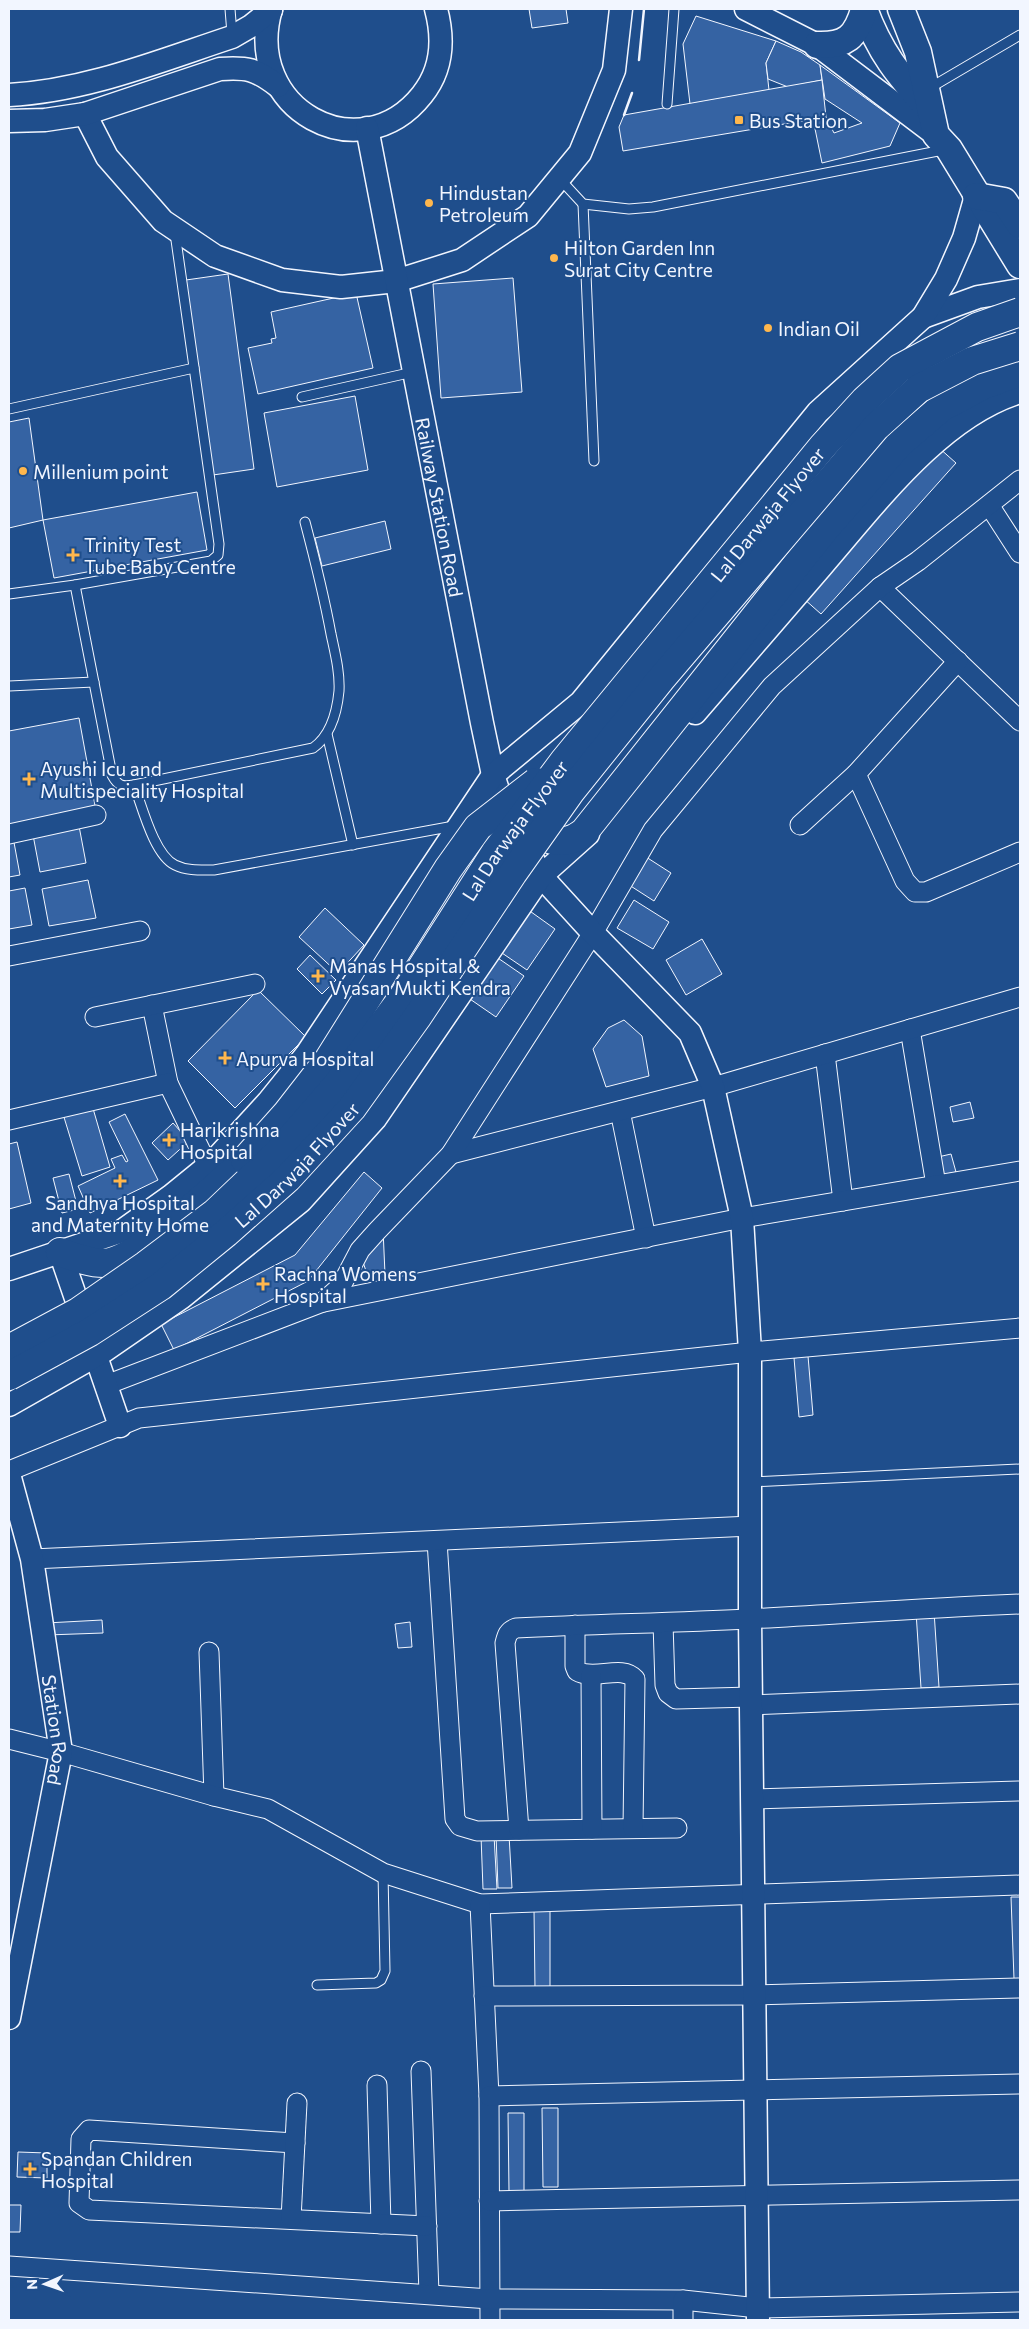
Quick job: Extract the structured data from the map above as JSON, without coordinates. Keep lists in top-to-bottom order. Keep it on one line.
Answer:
{"streets":{"highway":["Lal Darwaja Flyover"],"street":["Railway Station Road","Station Road"]},"places":{"transit":["Bus Station"],"other":["Hindustan Petroleum","Hilton Garden Inn Surat City Centre","Indian Oil","Millenium point"],"health":["Trinity Test Tube Baby Centre","Ayushi Icu and Multispeciality Hospital","Manas Hospital & Vyasan Mukti Kendra","Apurva Hospital","Harikrishna Hospital","Sandhya Hospital and Maternity Home","Rachna Womens Hospital","Spandan Children Hospital"]},"north":"left"}
